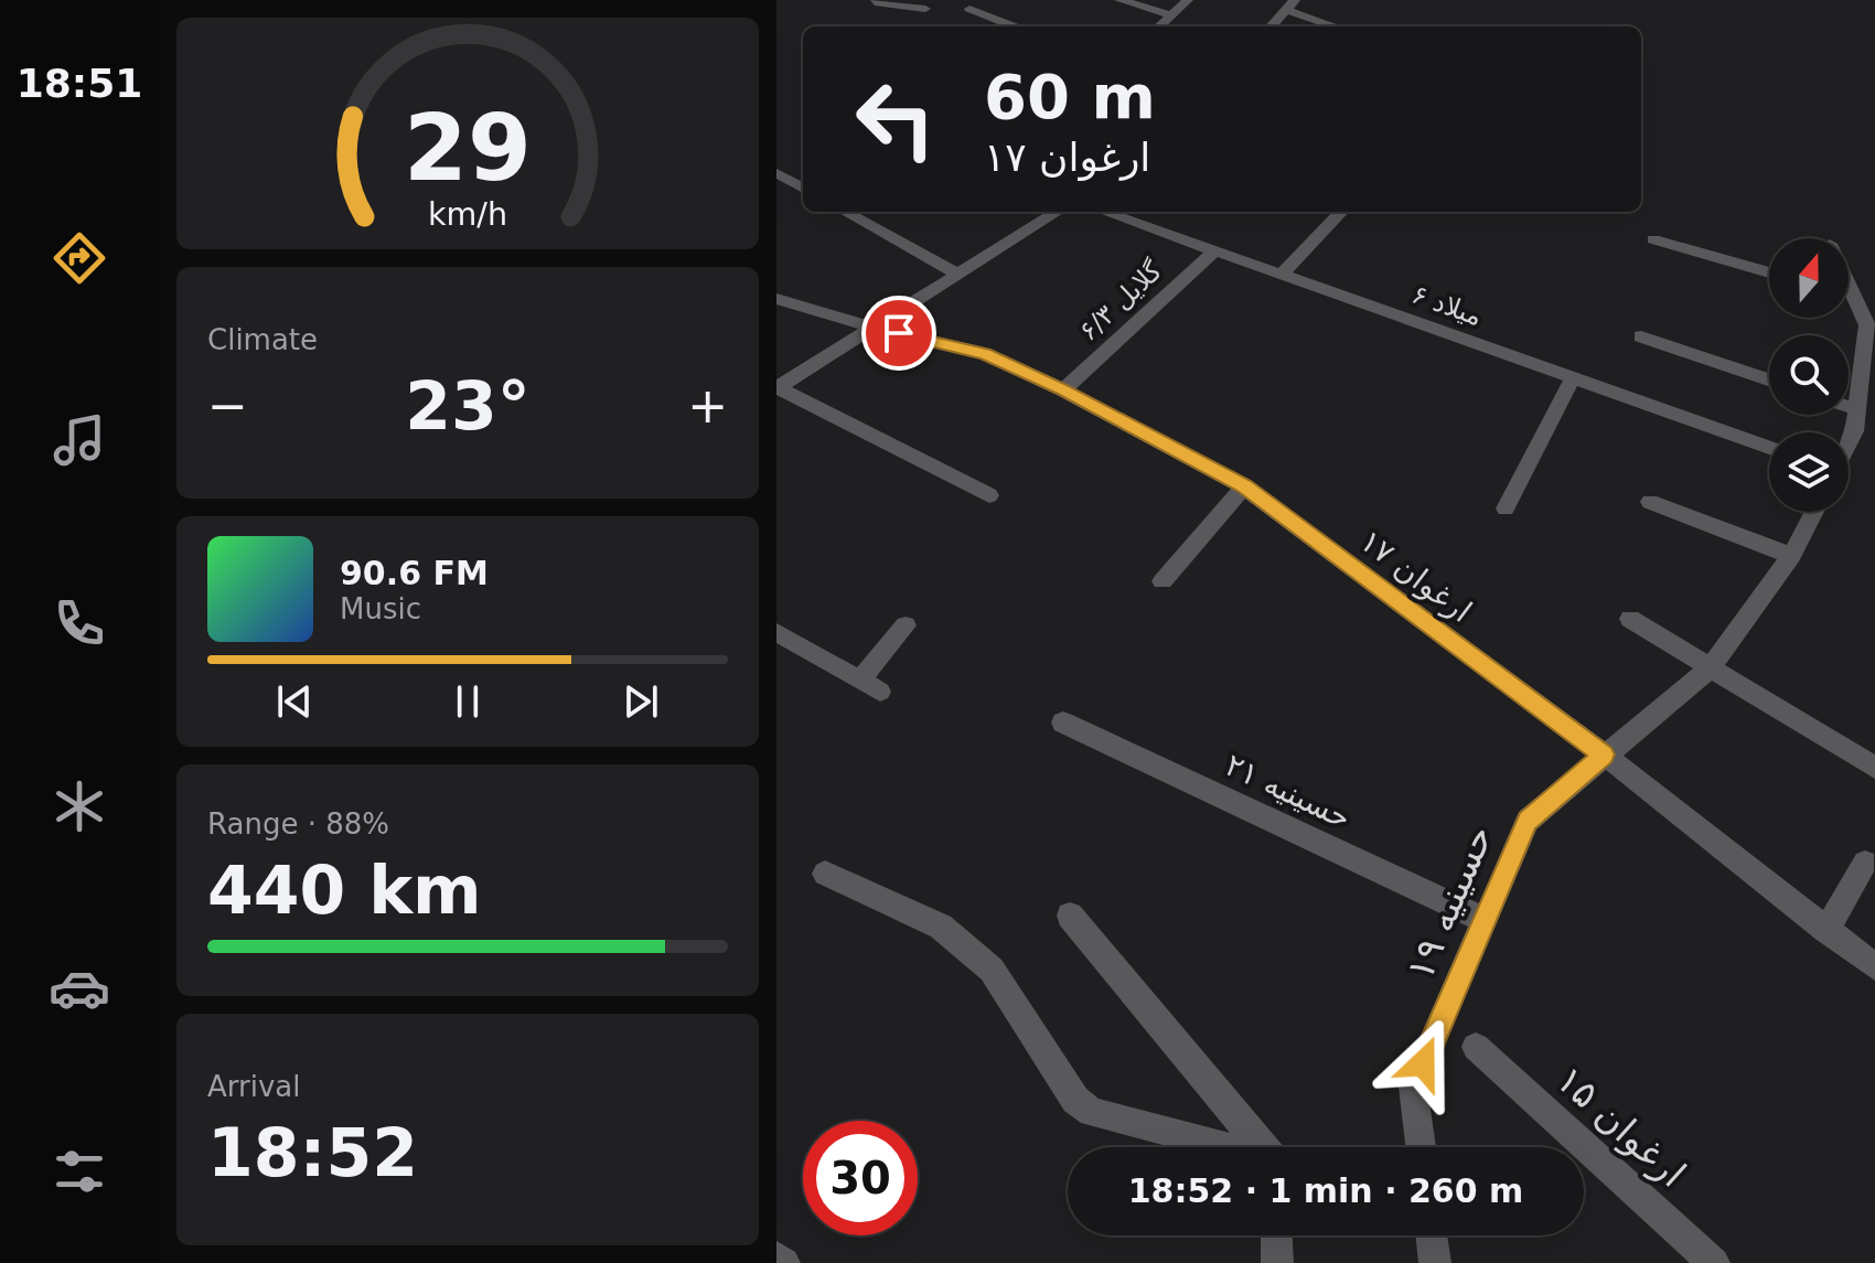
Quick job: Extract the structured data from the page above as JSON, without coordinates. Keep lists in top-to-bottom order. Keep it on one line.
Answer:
{"streets":{"street":["گلایل ۶/۳","میلاد ۶","ارغوان ۱۷","حسینیه ۲۱","حسینیه ۱۹","ارغوان ۱۵"]},"crossings":[["گلایل ۶/۳","میلاد ۶"],["گلایل ۶/۳","ارغوان ۱۷"],["ارغوان ۱۷","حسینیه ۱۹"],["حسینیه ۲۱","حسینیه ۱۹"]],"north":"top","page":{"tabs":"18:51","turn":["60 m","ارغوان ۱۷"],"tile":["Climate",["Range · 88%","440 km"],["Arrival","18:52"]],"heat":["−","23°","+"],"song":["90.6 FM","Music"],"limit":"30","trip":"18:52 · 1 min · 260 m","gauge":["29","km/h"]}}
